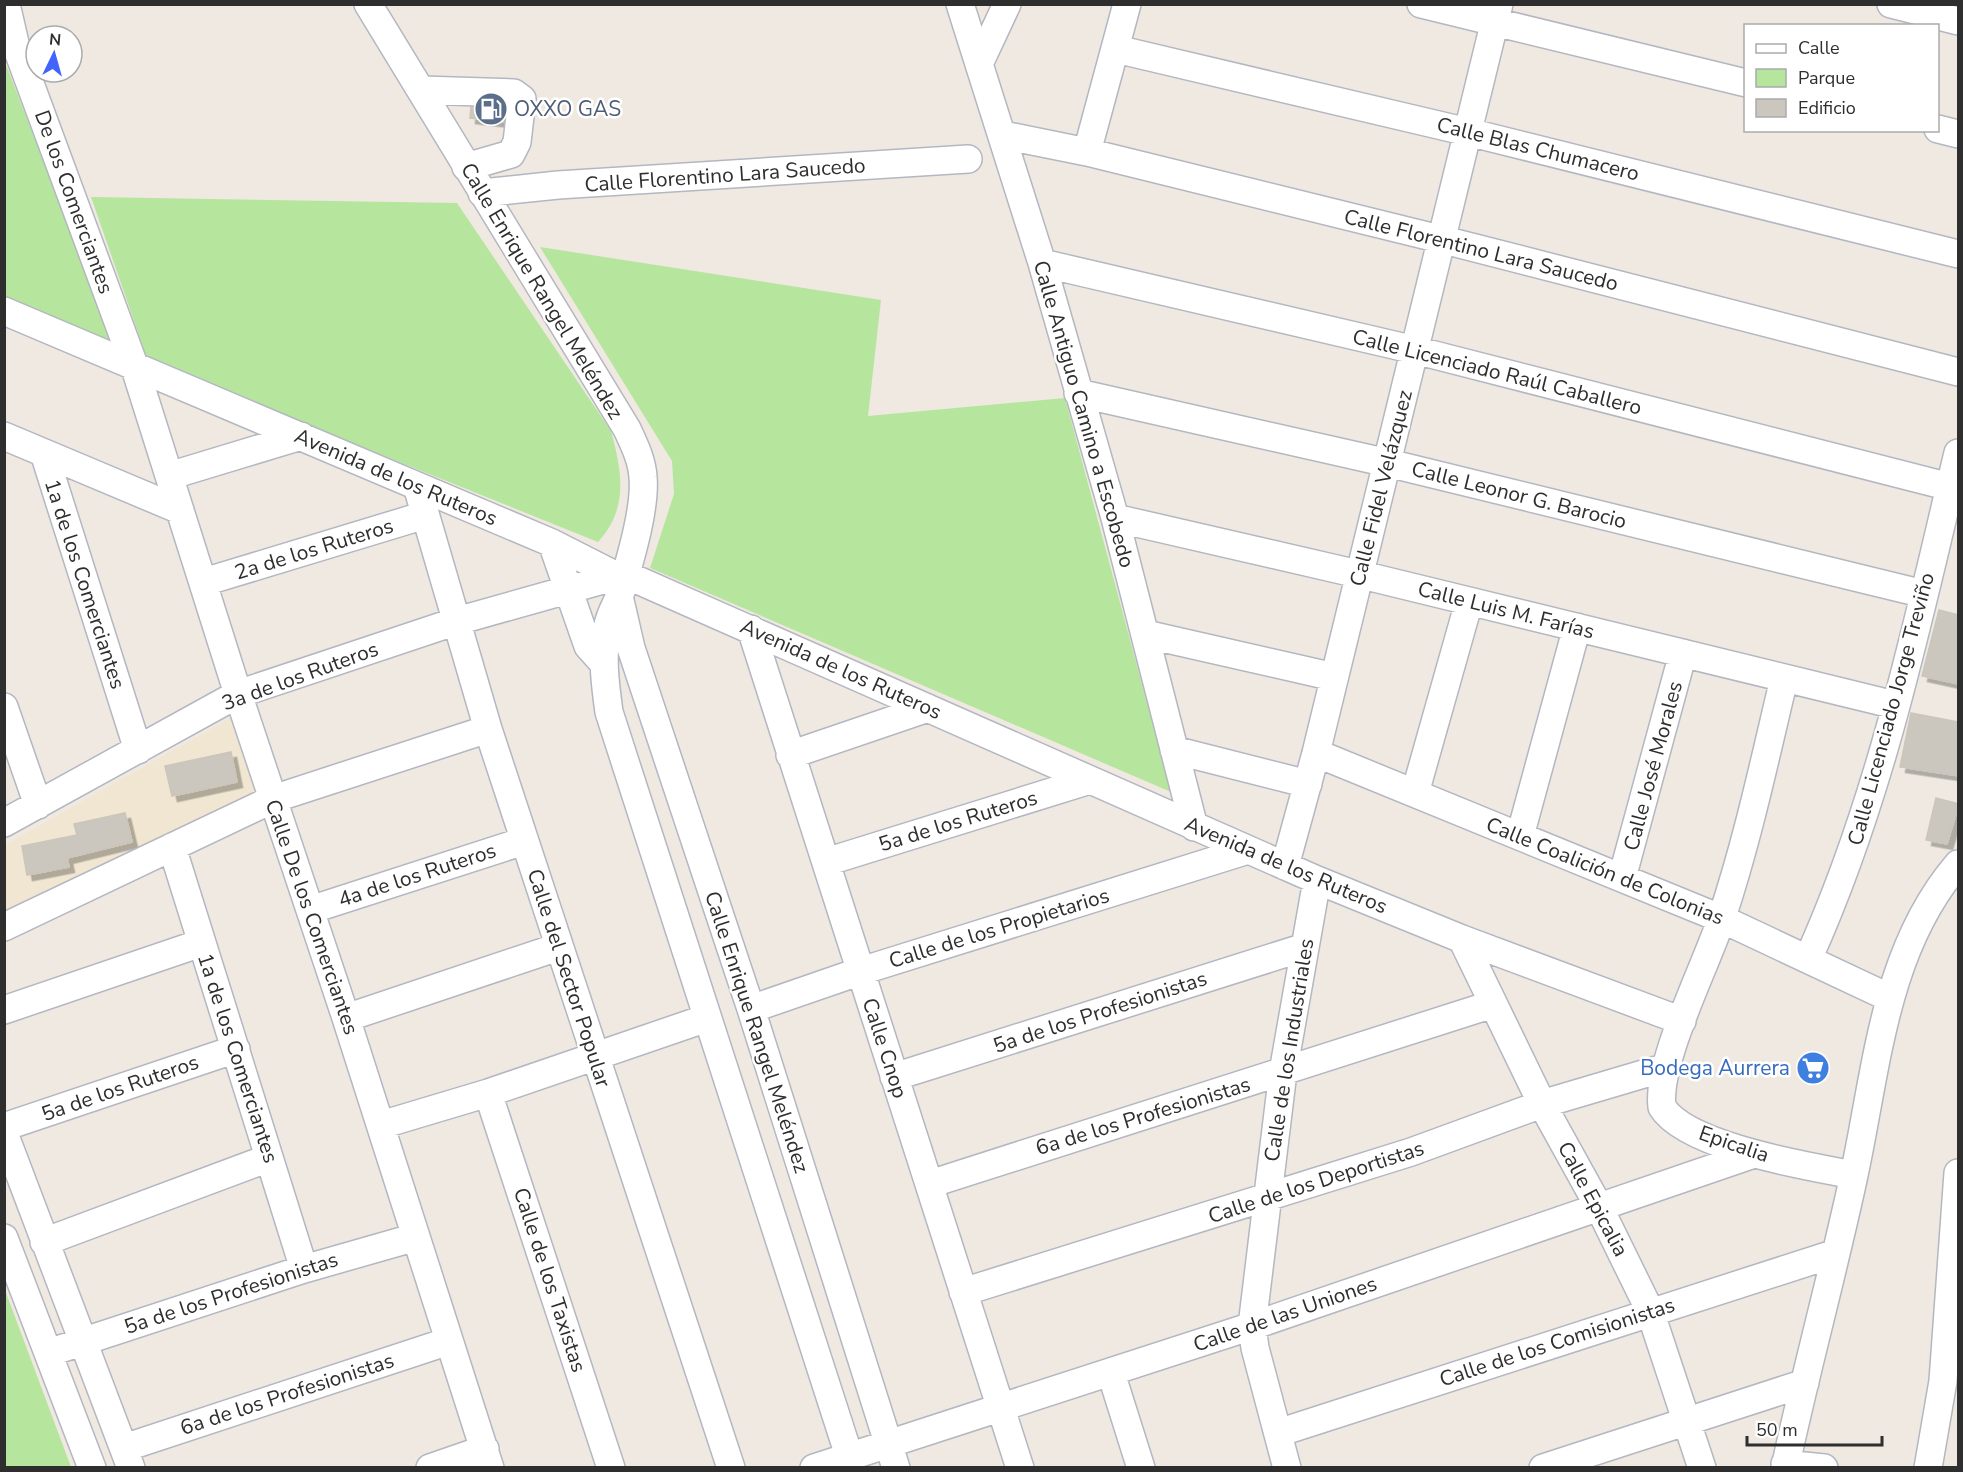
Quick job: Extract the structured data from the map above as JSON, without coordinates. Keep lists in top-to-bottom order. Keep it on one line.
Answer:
{"streets":{"street":["Calle Blas Chumacero","Calle Florentino Lara Saucedo","De los Comerciantes","Calle Enrique Rangel Meléndez","Calle Licenciado Raúl Caballero","Calle Antiguo Camino a Escobedo","Avenida de los Ruteros","Calle Fidel Velázquez","Calle Leonor G. Barocio","2a de los Ruteros","1a de los Comerciantes","Calle Luis M. Farías","3a de los Ruteros","Calle Licenciado Jorge Treviño","Calle José Morales","5a de los Ruteros","Calle Coalición de Colonias","4a de los Ruteros","Calle De los Comerciantes","Calle de los Propietarios","Calle del Sector Popular","5a de los Profesionistas","Calle Cnop","Calle de los Industriales","6a de los Profesionistas","Epicalia","Calle de los Deportistas","Calle Epicalia","Calle de los Taxistas","Calle de las Uniones","Calle de los Comisionistas"]},"crossings":[["Calle Blas Chumacero","Calle Fidel Velázquez"],["Calle Florentino Lara Saucedo","Calle Enrique Rangel Meléndez"],["Calle Florentino Lara Saucedo","Calle Antiguo Camino a Escobedo"],["Calle Florentino Lara Saucedo","Calle Fidel Velázquez"],["De los Comerciantes","Avenida de los Ruteros"],["De los Comerciantes","Calle De los Comerciantes"],["Calle Enrique Rangel Meléndez","Avenida de los Ruteros"],["Calle Enrique Rangel Meléndez","3a de los Ruteros"],["Calle Enrique Rangel Meléndez","Calle de los Propietarios"],["Calle Enrique Rangel Meléndez","Calle de las Uniones"],["Calle Licenciado Raúl Caballero","Calle Antiguo Camino a Escobedo"],["Calle Licenciado Raúl Caballero","Calle Fidel Velázquez"],["Calle Licenciado Raúl Caballero","Calle Licenciado Jorge Treviño"],["Calle Antiguo Camino a Escobedo","Avenida de los Ruteros"],["Calle Antiguo Camino a Escobedo","Calle Leonor G. Barocio"],["Calle Antiguo Camino a Escobedo","Calle Luis M. Farías"],["Avenida de los Ruteros","Calle Fidel Velázquez"],["Avenida de los Ruteros","3a de los Ruteros"],["Avenida de los Ruteros","5a de los Ruteros"],["Avenida de los Ruteros","Calle De los Comerciantes"],["Avenida de los Ruteros","Calle de los Propietarios"],["Avenida de los Ruteros","Calle del Sector Popular"],["Avenida de los Ruteros","Calle Cnop"],["Avenida de los Ruteros","Calle de los Industriales"],["Avenida de los Ruteros","Epicalia"],["Avenida de los Ruteros","Calle Epicalia"],["Calle Fidel Velázquez","Calle Leonor G. Barocio"],["Calle Fidel Velázquez","Calle Luis M. Farías"],["Calle Fidel Velázquez","Calle Coalición de Colonias"],["Calle Leonor G. Barocio","Calle Licenciado Jorge Treviño"],["2a de los Ruteros","Calle De los Comerciantes"],["2a de los Ruteros","Calle del Sector Popular"],["1a de los Comerciantes","3a de los Ruteros"],["1a de los Comerciantes","5a de los Ruteros"],["1a de los Comerciantes","5a de los Profesionistas"],["Calle Luis M. Farías","Calle Licenciado Jorge Treviño"],["Calle Luis M. Farías","Calle José Morales"],["Calle Luis M. Farías","Epicalia"],["3a de los Ruteros","Calle De los Comerciantes"],["3a de los Ruteros","Calle del Sector Popular"],["Calle Licenciado Jorge Treviño","Calle Coalición de Colonias"],["Calle José Morales","Calle Coalición de Colonias"],["5a de los Ruteros","Calle Cnop"],["Calle Coalición de Colonias","Epicalia"],["4a de los Ruteros","Calle De los Comerciantes"],["4a de los Ruteros","Calle del Sector Popular"],["Calle De los Comerciantes","5a de los Profesionistas"],["Calle De los Comerciantes","6a de los Profesionistas"],["Calle de los Propietarios","Calle Cnop"],["5a de los Profesionistas","Calle Cnop"],["5a de los Profesionistas","Calle de los Industriales"],["Calle Cnop","6a de los Profesionistas"],["Calle Cnop","Calle de los Deportistas"],["Calle Cnop","Calle de las Uniones"],["Calle de los Industriales","6a de los Profesionistas"],["Calle de los Industriales","Calle de los Deportistas"],["Calle de los Industriales","Calle de las Uniones"],["Calle de los Industriales","Calle de los Comisionistas"],["6a de los Profesionistas","Calle Epicalia"],["Epicalia","Calle de los Deportistas"],["Epicalia","Calle de las Uniones"],["Calle de los Deportistas","Calle Epicalia"],["Calle Epicalia","Calle de las Uniones"],["Calle Epicalia","Calle de los Comisionistas"]],"places":{"fuel station":["OXXO GAS"],"supermarket":["Bodega Aurrera"]},"legend":["Calle","Parque","Edificio"],"scale_bar":"50 m","north":"top"}
